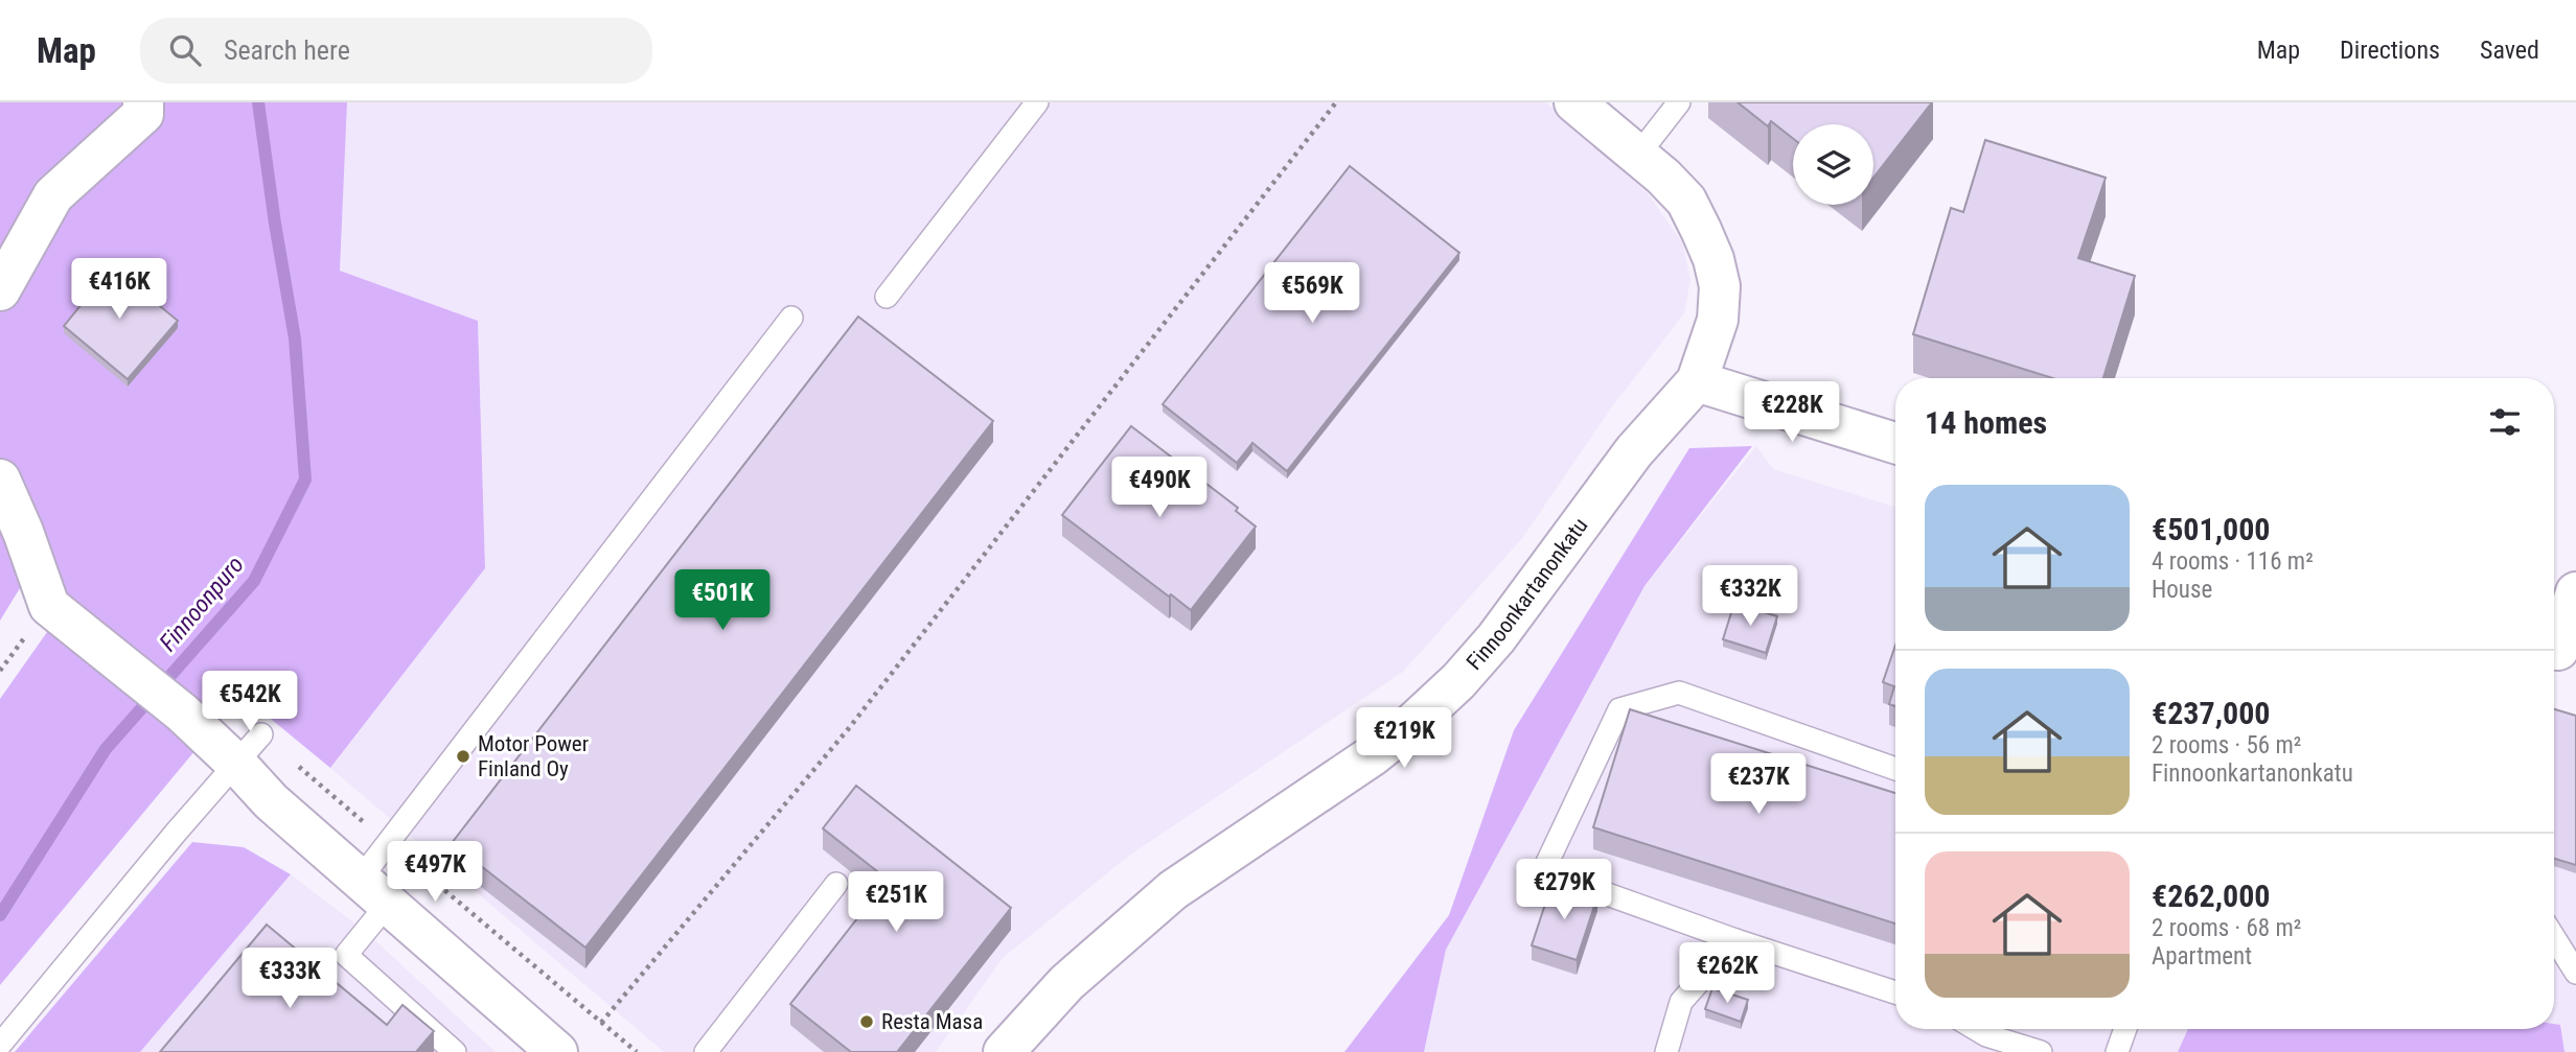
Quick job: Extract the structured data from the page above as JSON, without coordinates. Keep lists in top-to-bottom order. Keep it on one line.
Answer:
{"streets":{"street":["Finnoonkartanonkatu"]},"water":["Finnoonpuro"],"places":["Motor Power Finland Oy","Resta Masa"],"page":{"header":"Map","search":"Search here","nav":["Map","Directions","Saved"],"price":["€416K","€569K","€228K","€490K","€332K","€501K","€542K","€219K","€237K","€497K","€279K","€251K","€262K","€333K"],"heading":"14 homes","list":[{"name":"€501,000","note":"4 rooms · 116 m² · House"},{"name":"€237,000","note":"2 rooms · 56 m² · Finnoonkartanonkatu"},{"name":"€262,000","note":"2 rooms · 68 m² · Apartment"}]}}
